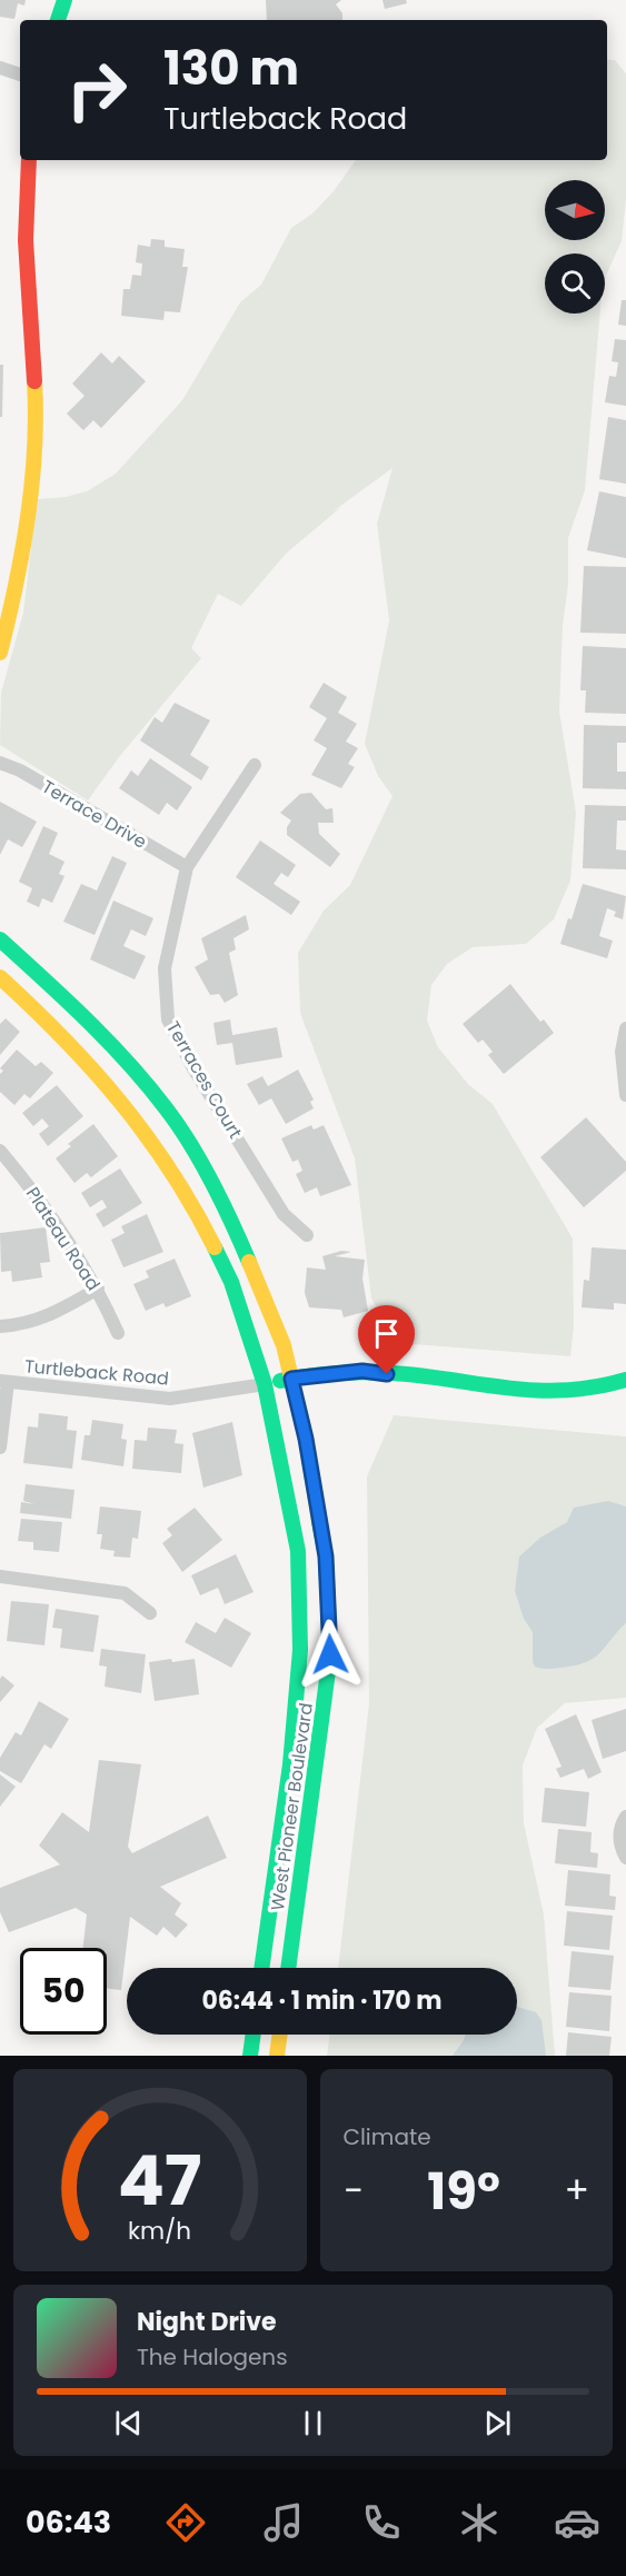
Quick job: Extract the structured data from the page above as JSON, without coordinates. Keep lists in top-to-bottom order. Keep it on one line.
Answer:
{"streets":{"main road":["Turtleback Road","West Pioneer Boulevard"],"street":["Terrace Drive","Terraces Court","Plateau Road"]},"crossings":[["Terrace Drive","Terraces Court"],["Turtleback Road","West Pioneer Boulevard"]],"north":"right","page":{"turn":["130 m","Turtleback Road"],"limit":"50","trip":"06:44 · 1 min · 170 m","tile":"Climate","heat":["−","19°","+"],"song":["Night Drive","The Halogens"],"tabs":"06:43","gauge":["47","km/h"]}}
